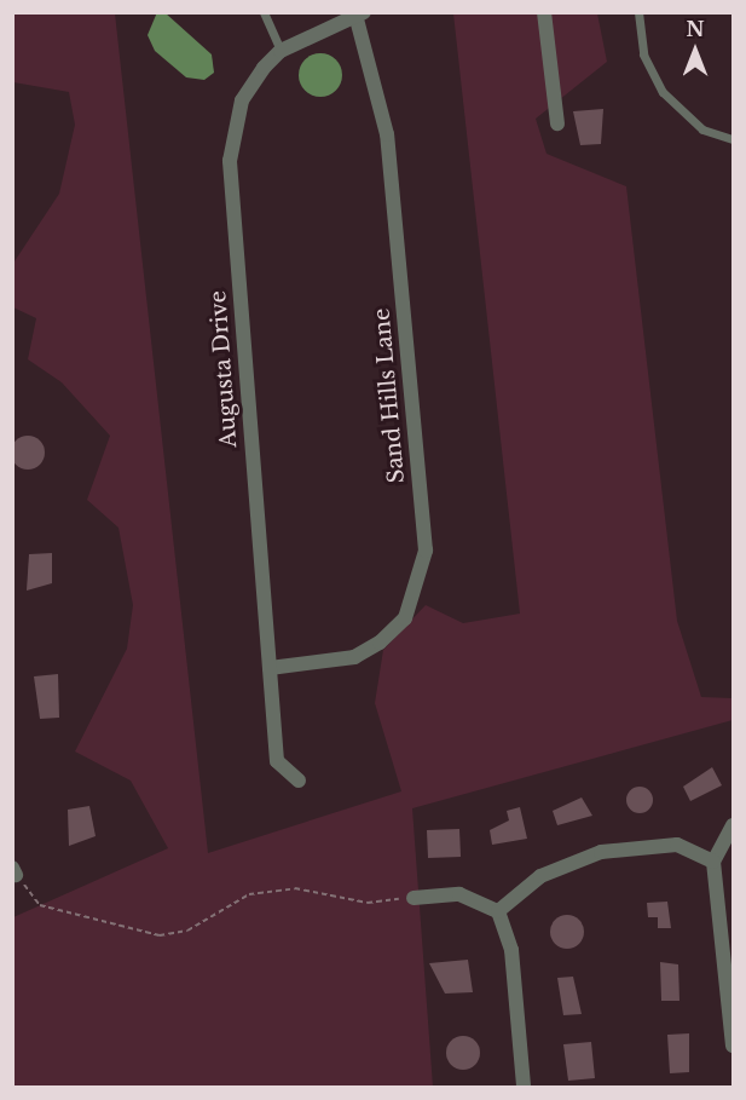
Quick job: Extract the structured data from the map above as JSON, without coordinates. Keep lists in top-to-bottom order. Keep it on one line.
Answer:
{"streets":{"street":["Augusta Drive","Sand Hills Lane"]},"crossings":[["Augusta Drive","Sand Hills Lane"]],"north":"top"}
